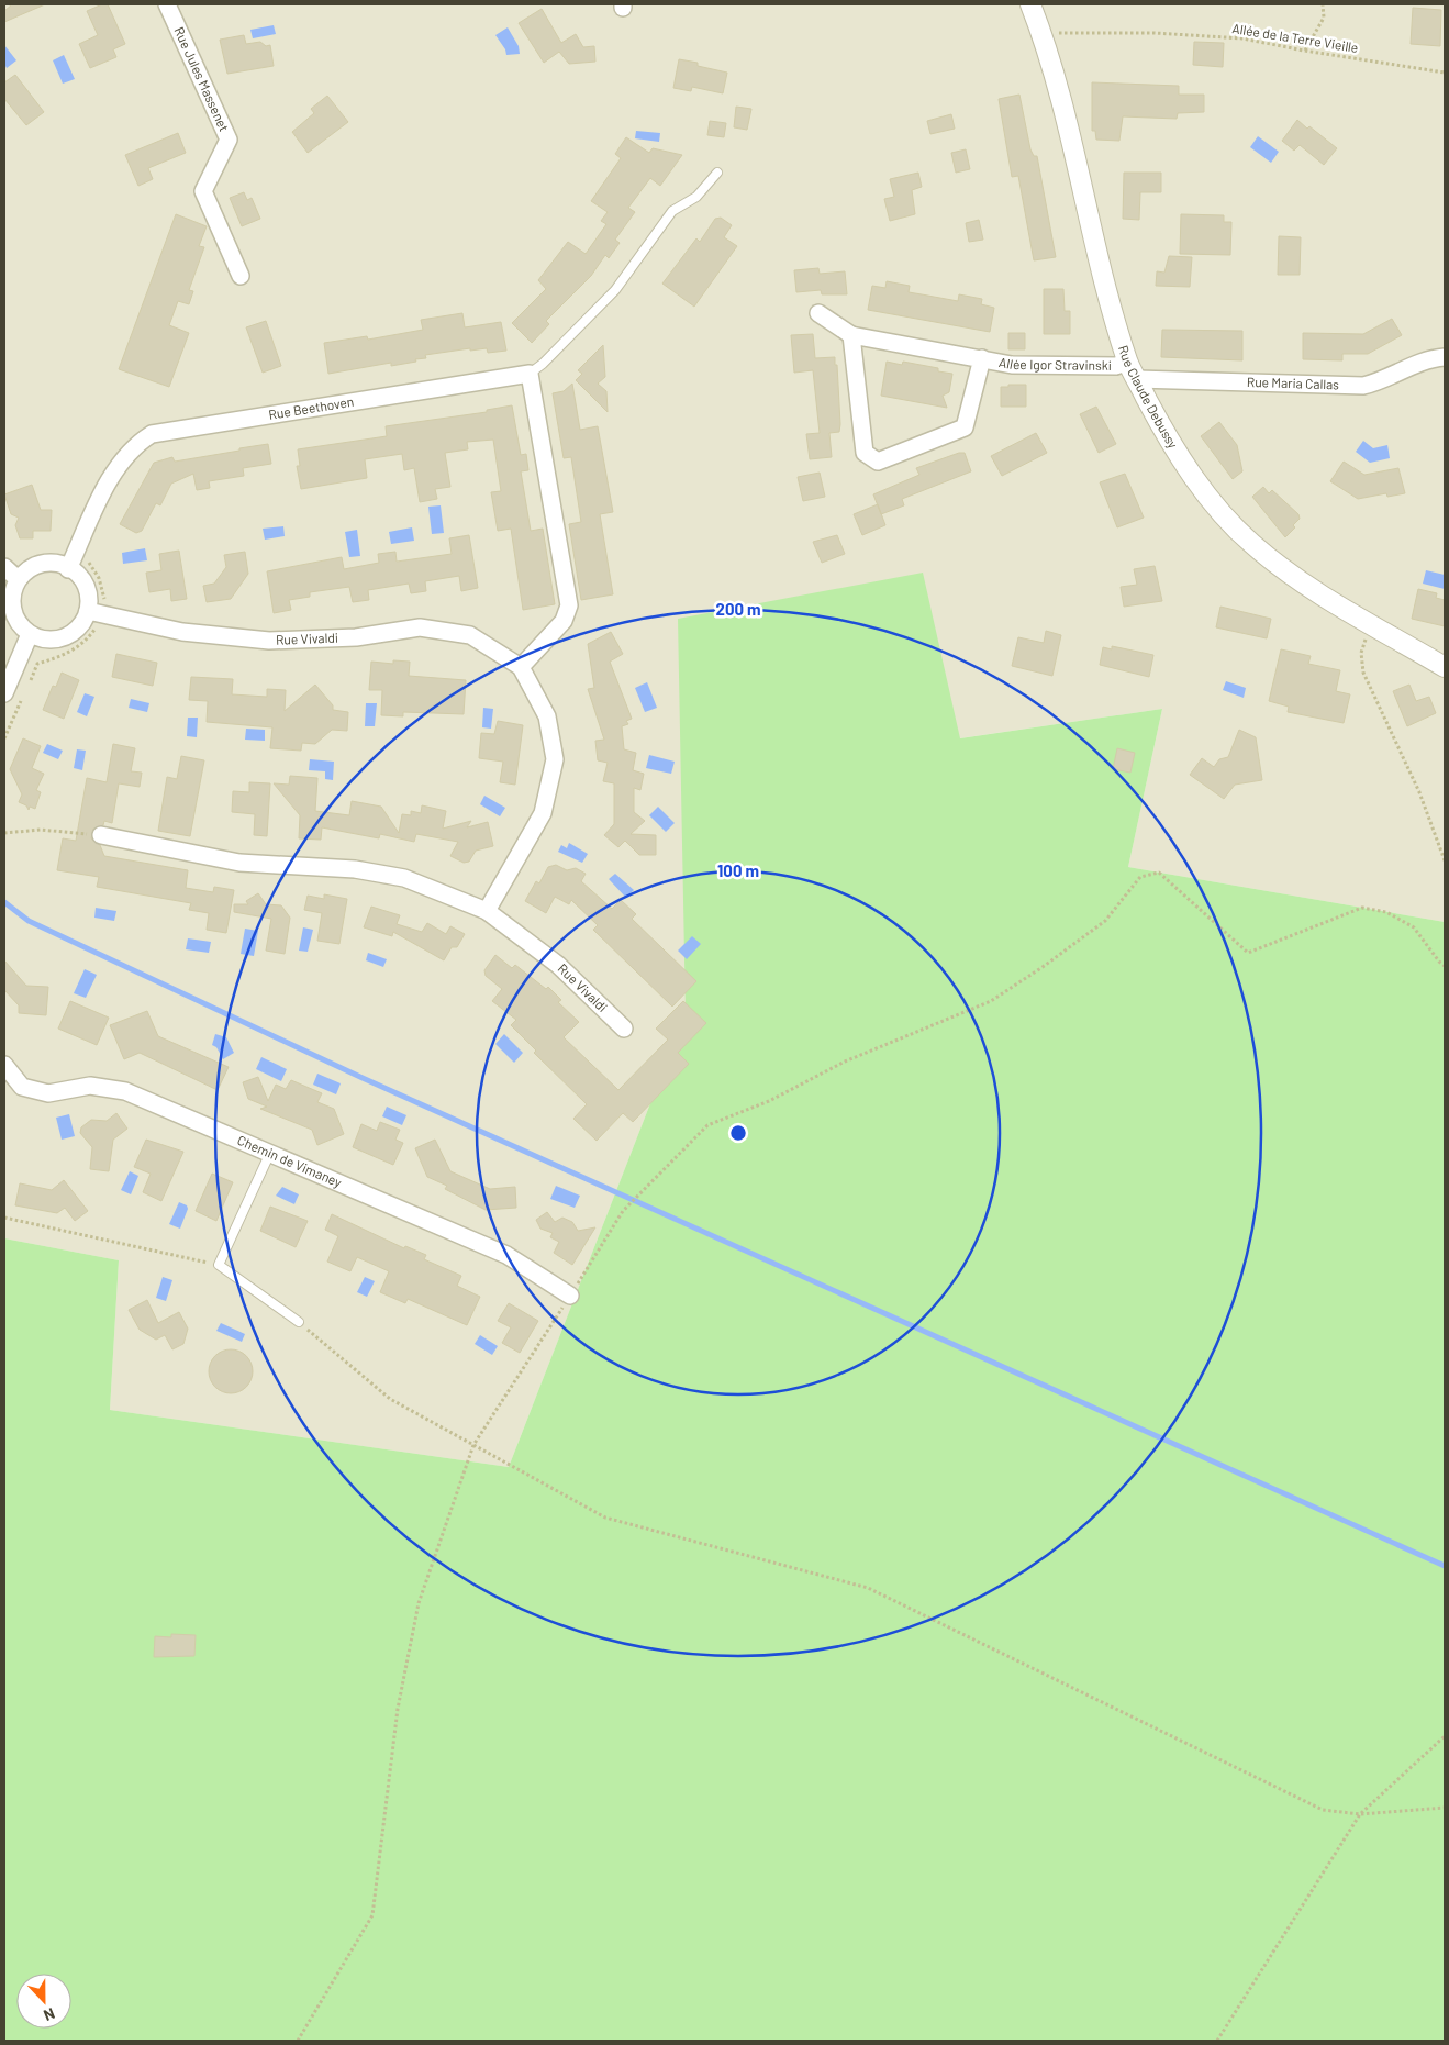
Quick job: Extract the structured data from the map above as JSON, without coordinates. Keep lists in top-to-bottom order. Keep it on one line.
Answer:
{"streets":{"street":["Rue Jules Massenet","Allée Igor Stravinski","Rue Maria Callas","Rue Claude Debussy","Rue Beethoven","Rue Vivaldi","Chemin de Vimaney"],"path":["Allée de la Terre Vieille"]},"crossings":[["Allée de la Terre Vieille","Rue Claude Debussy"],["Allée Igor Stravinski","Rue Maria Callas"],["Allée Igor Stravinski","Rue Claude Debussy"],["Rue Maria Callas","Rue Claude Debussy"],["Rue Beethoven","Rue Vivaldi"]],"north":"bottom","rings":["200 m","100 m"]}
